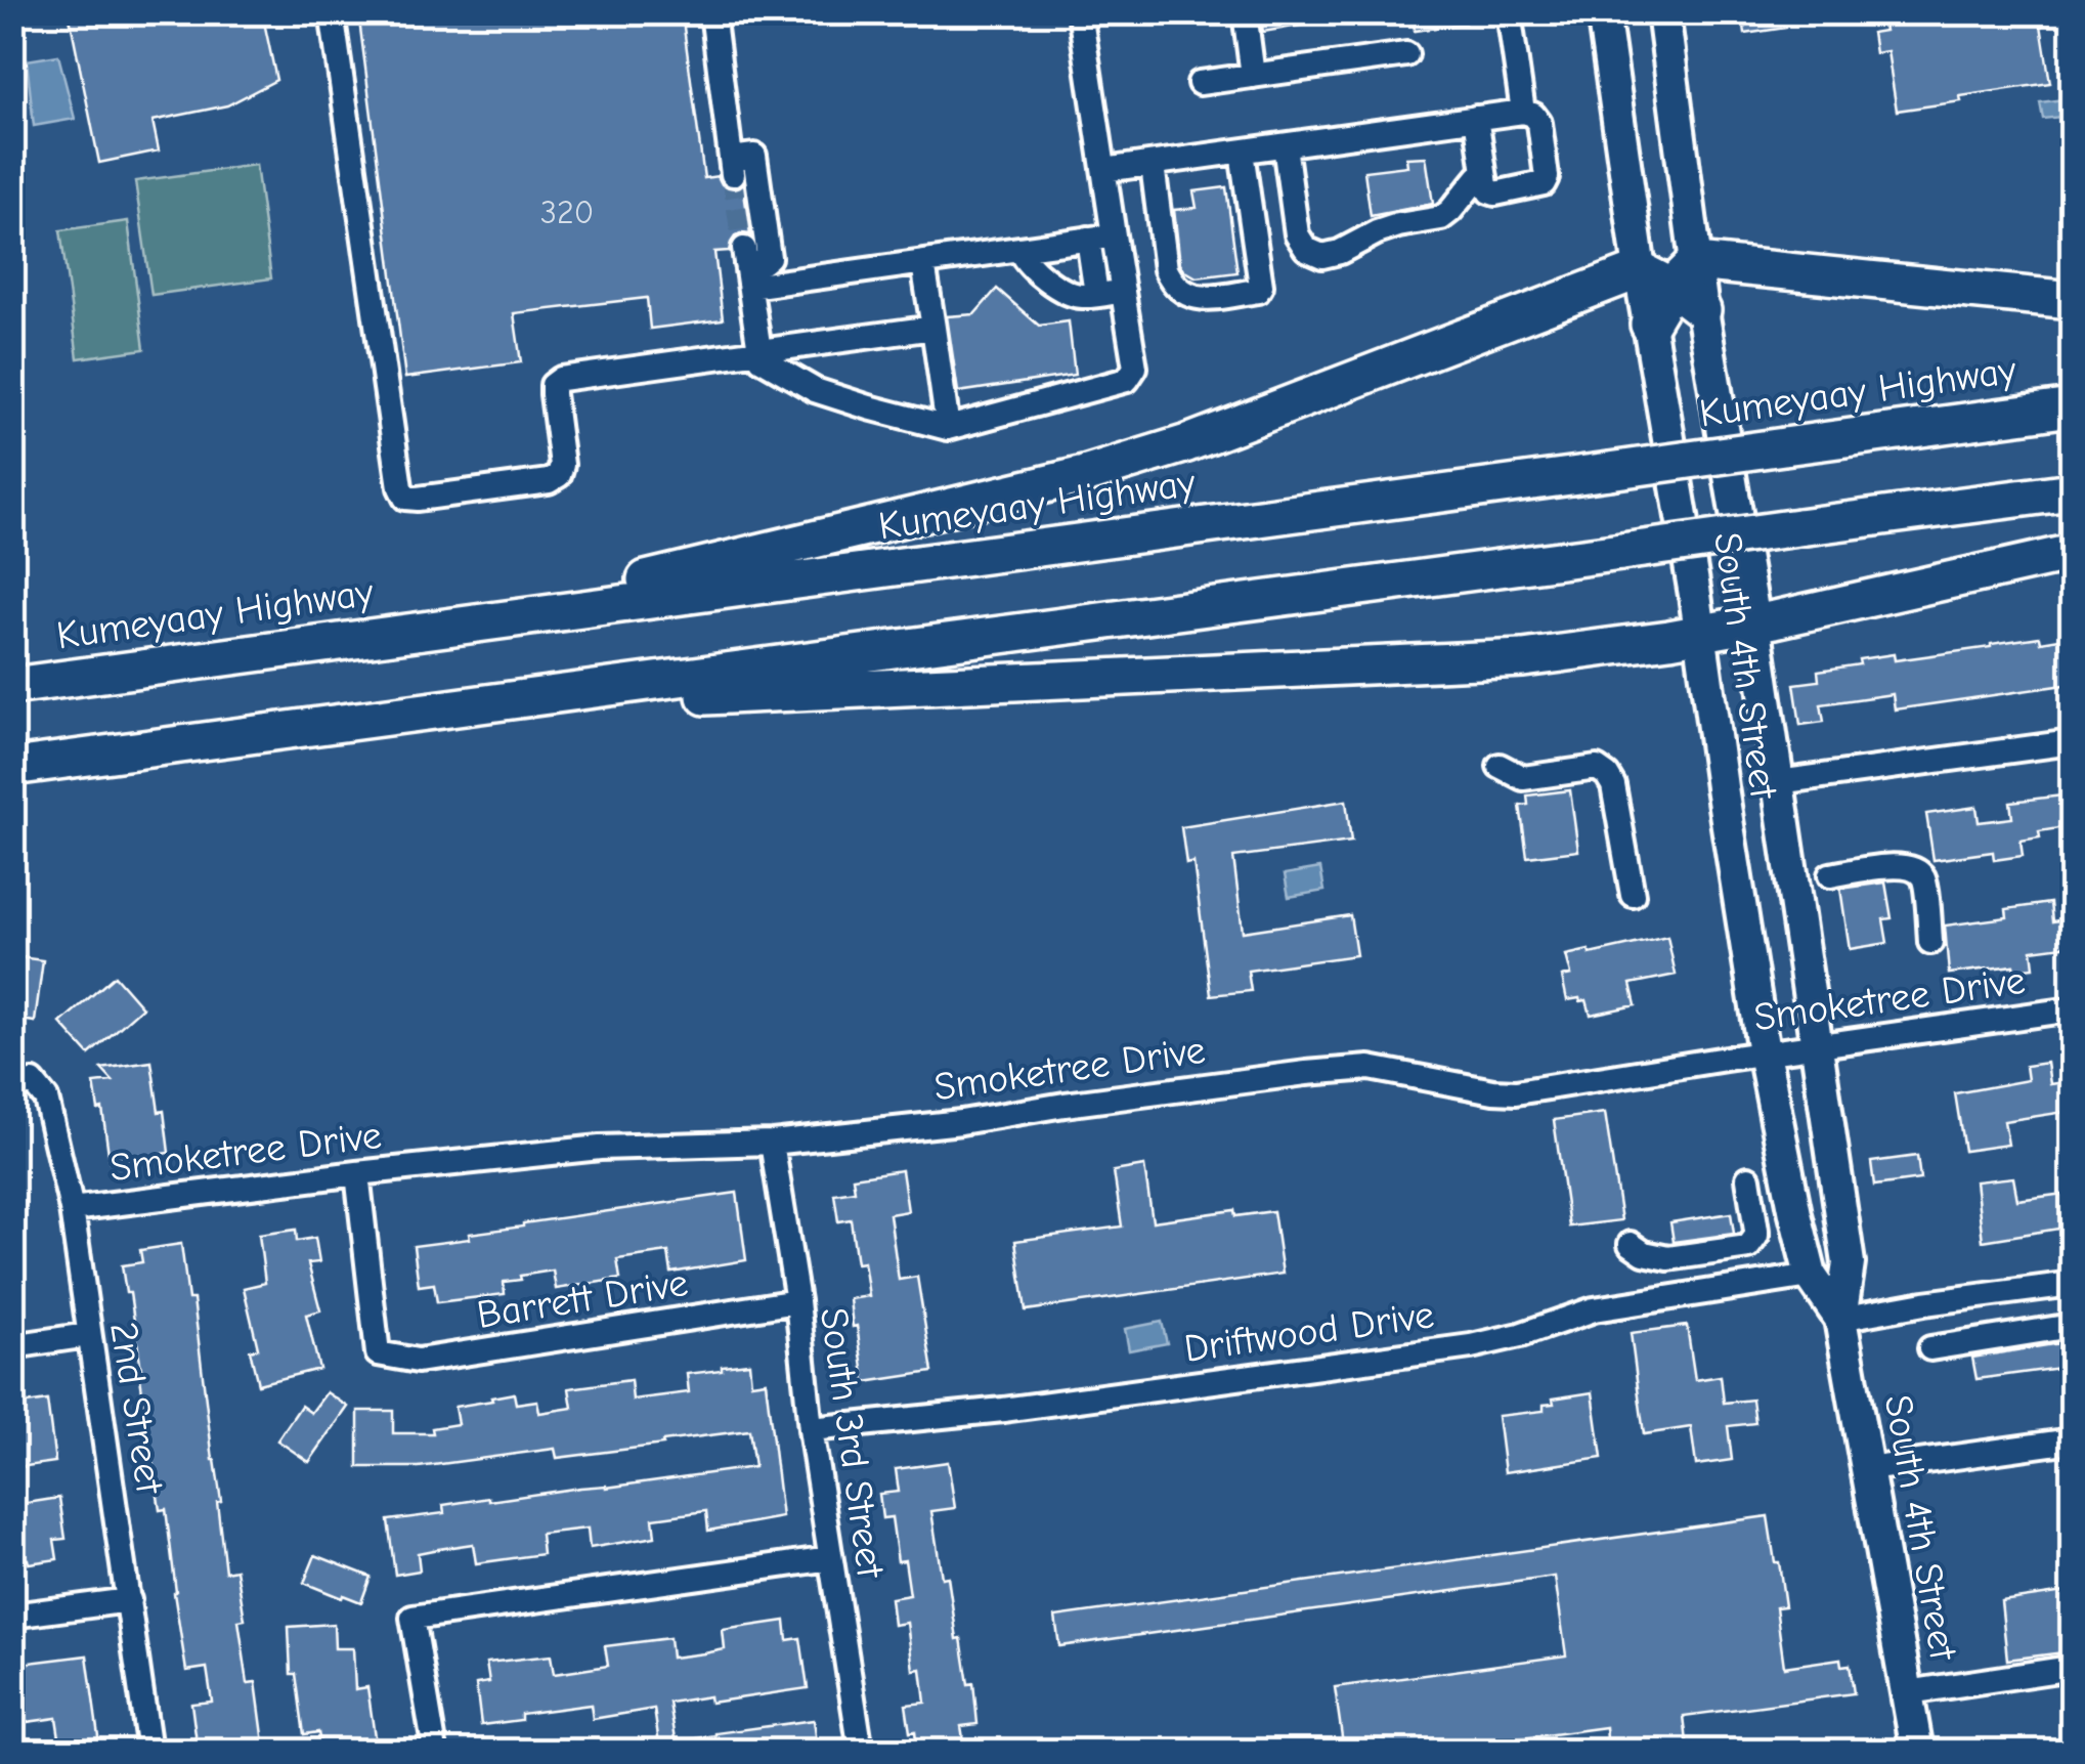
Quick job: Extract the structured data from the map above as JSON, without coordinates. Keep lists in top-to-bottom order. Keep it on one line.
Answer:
{"streets":{"highway":["Kumeyaay Highway"],"main road":["South 4th Street"],"street":["Smoketree Drive","Barrett Drive","Driftwood Drive","2nd Street","South 3rd Street"]},"crossings":[["South 4th Street","Smoketree Drive"],["South 4th Street","Driftwood Drive"],["Smoketree Drive","Barrett Drive"],["Smoketree Drive","2nd Street"],["Smoketree Drive","South 3rd Street"],["Barrett Drive","South 3rd Street"],["Driftwood Drive","South 3rd Street"]],"house_numbers":["320"]}
